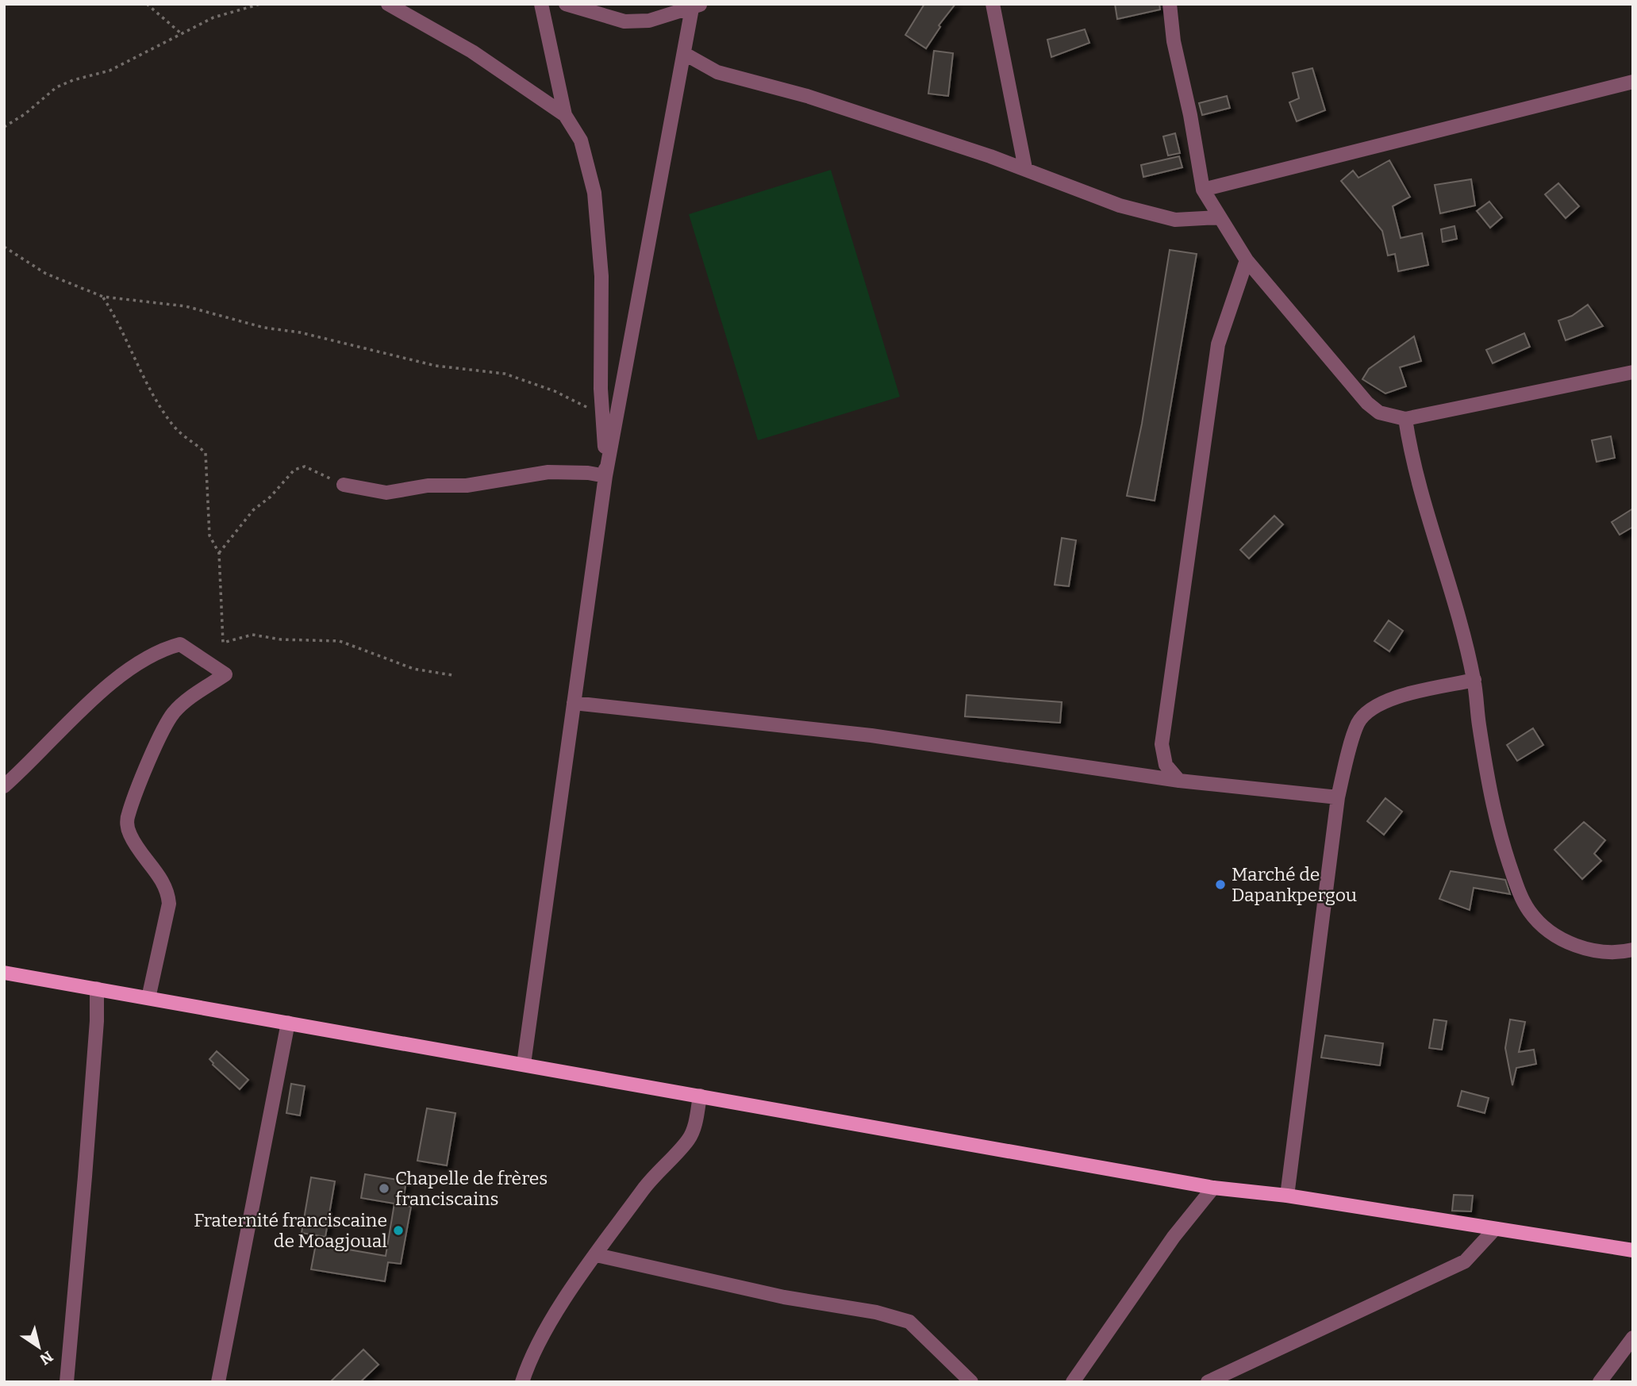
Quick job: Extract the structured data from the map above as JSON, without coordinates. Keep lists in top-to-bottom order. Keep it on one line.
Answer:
{"places":["Marché de Dapankpergou","Chapelle de frères franciscains","Fraternité franciscaine de Moagjoual"],"north":"bottom right"}
